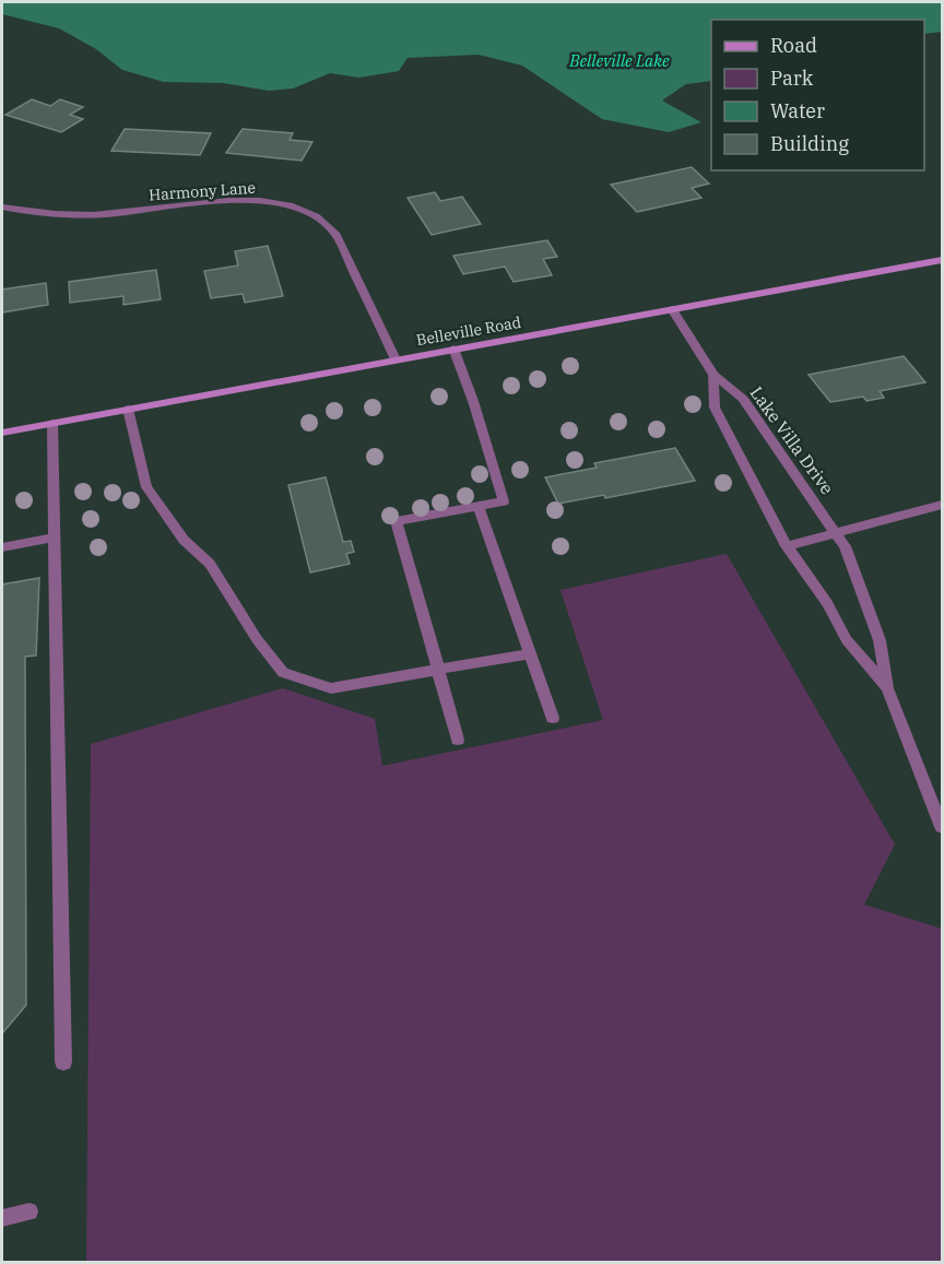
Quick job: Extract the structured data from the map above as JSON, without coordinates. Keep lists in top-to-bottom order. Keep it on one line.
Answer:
{"streets":{"main road":["Belleville Road"],"street":["Harmony Lane","Lake Villa Drive"]},"crossings":[["Harmony Lane","Belleville Road"],["Belleville Road","Lake Villa Drive"]],"water":["Belleville Lake"],"legend":["Road","Park","Water","Building"]}
